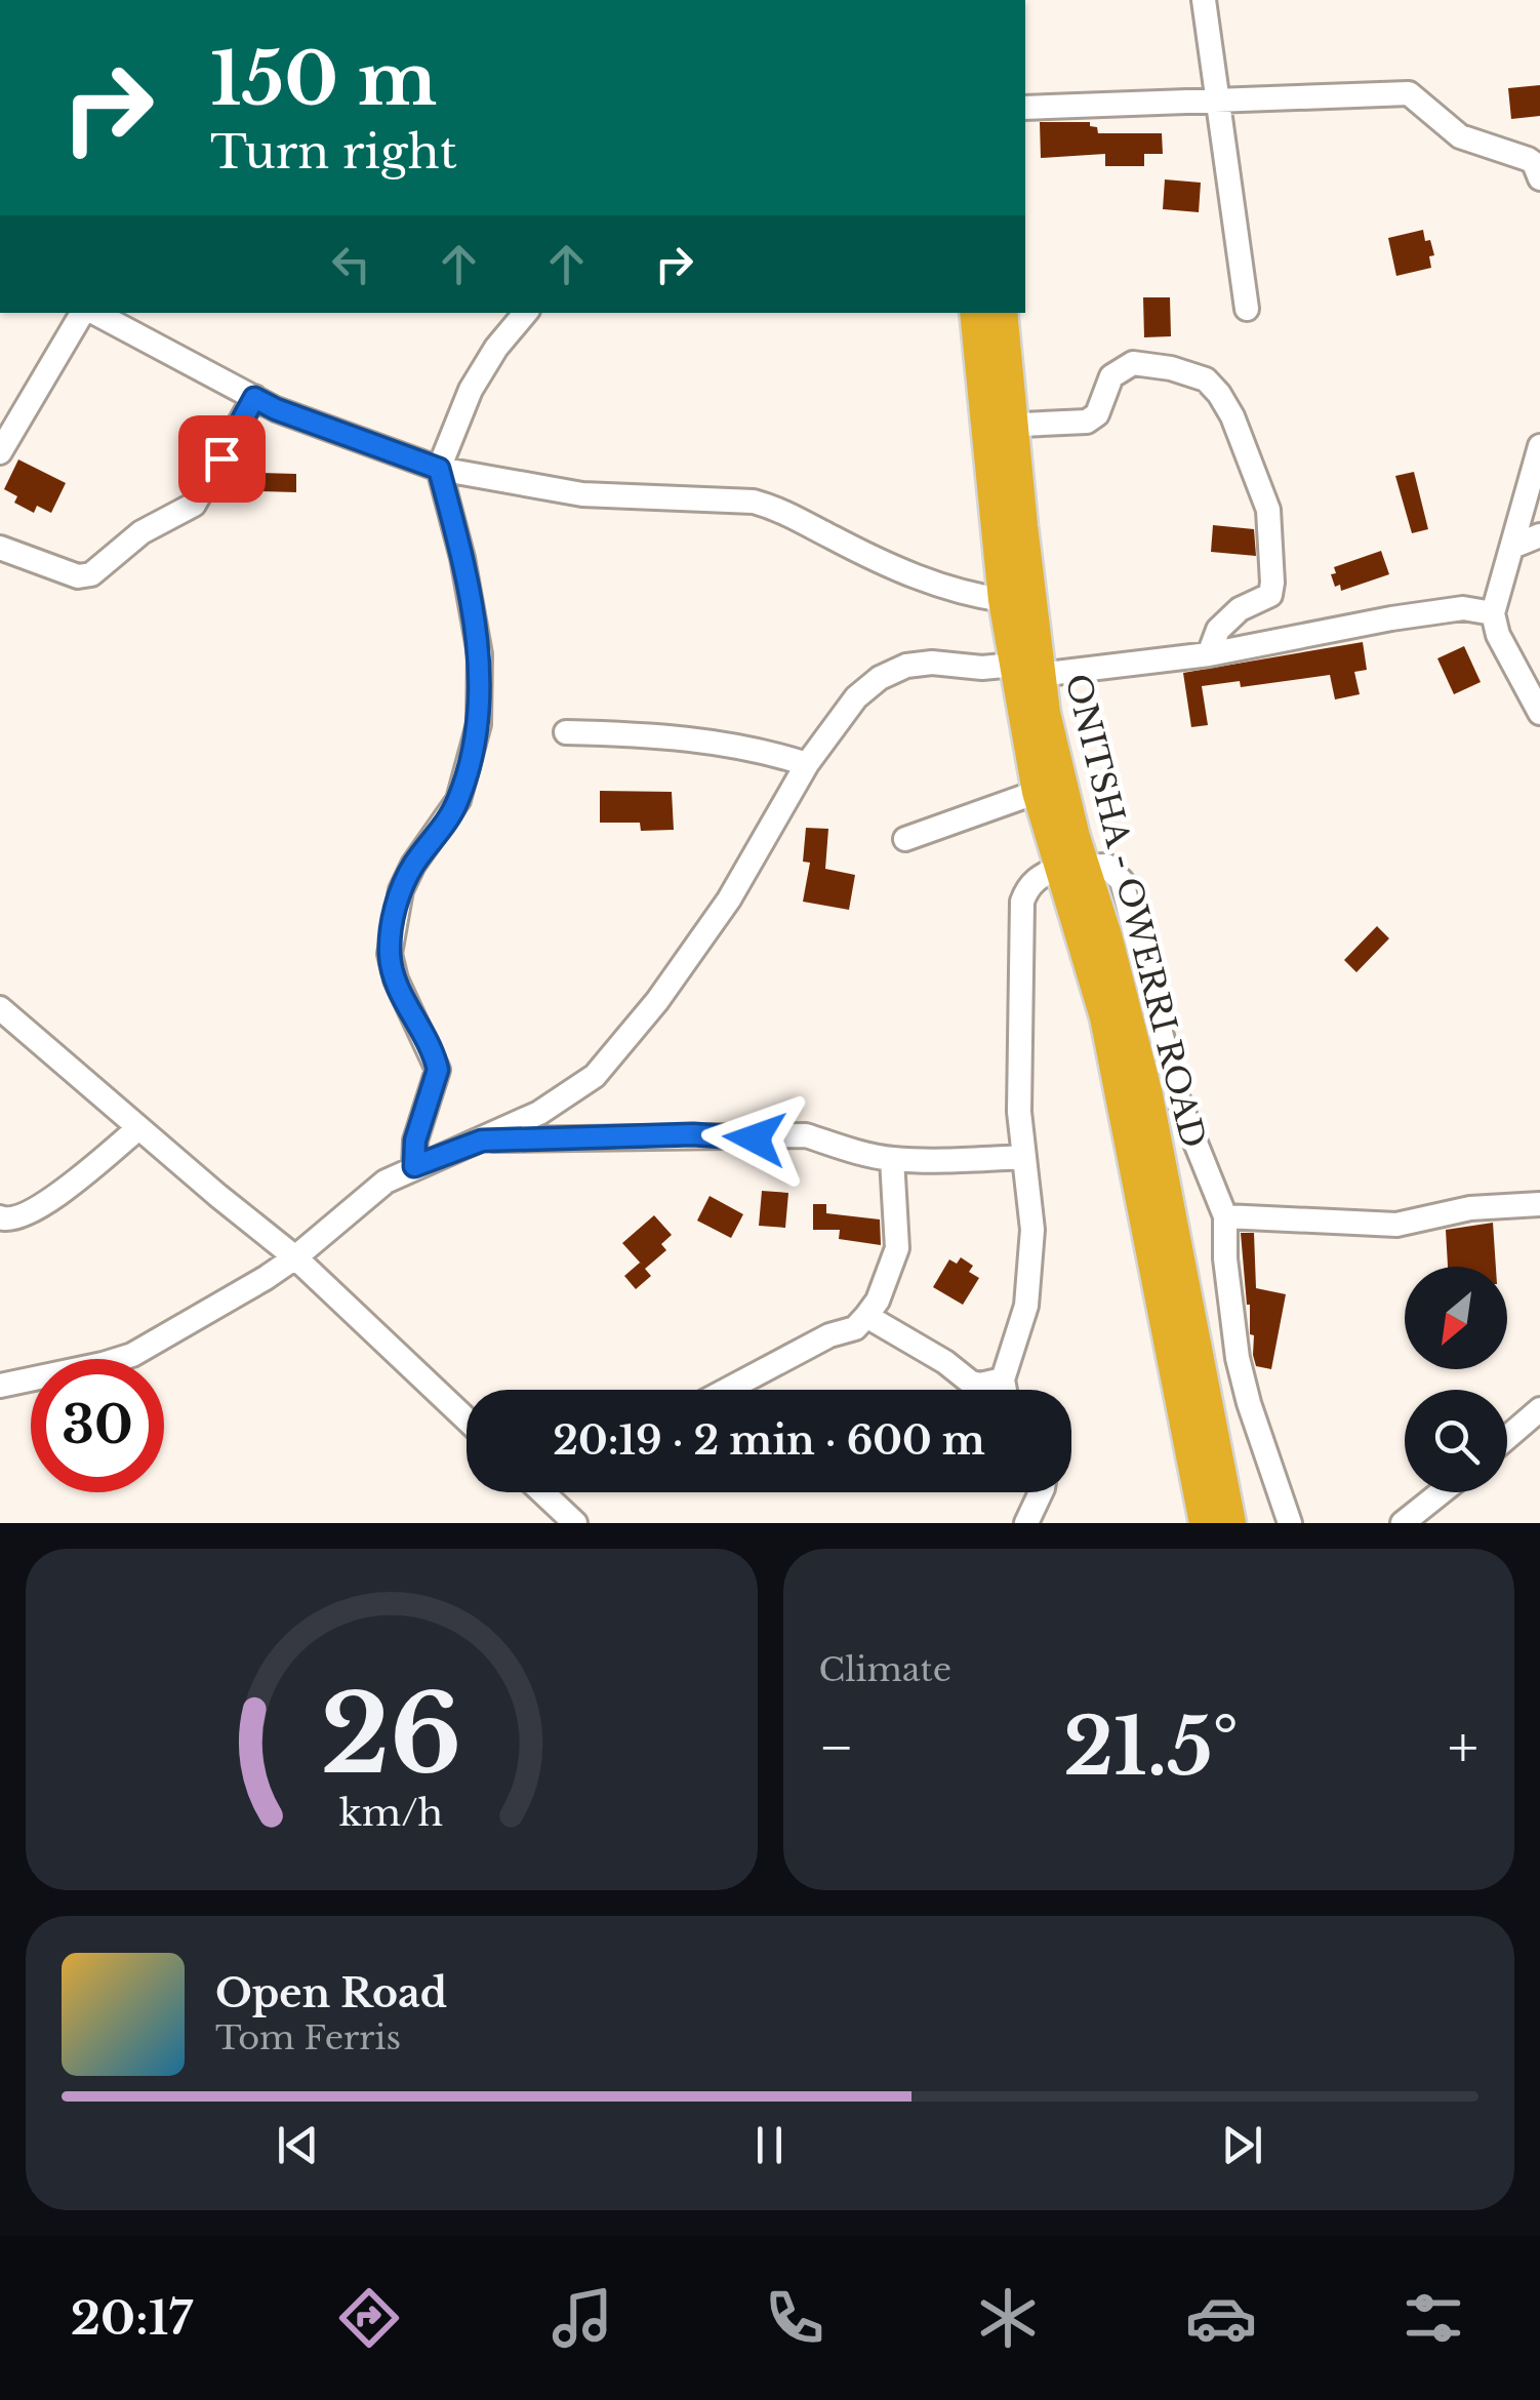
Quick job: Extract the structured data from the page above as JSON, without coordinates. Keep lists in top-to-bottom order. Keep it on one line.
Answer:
{"streets":{"highway":["ONITSHA - OWERRI ROAD"]},"north":"bottom left","page":{"turn":["150 m","Turn right"],"limit":"30","trip":"20:19 · 2 min · 600 m","tile":"Climate","heat":["−","21.5°","+"],"song":["Open Road","Tom Ferris"],"tabs":"20:17","gauge":["26","km/h"]}}
